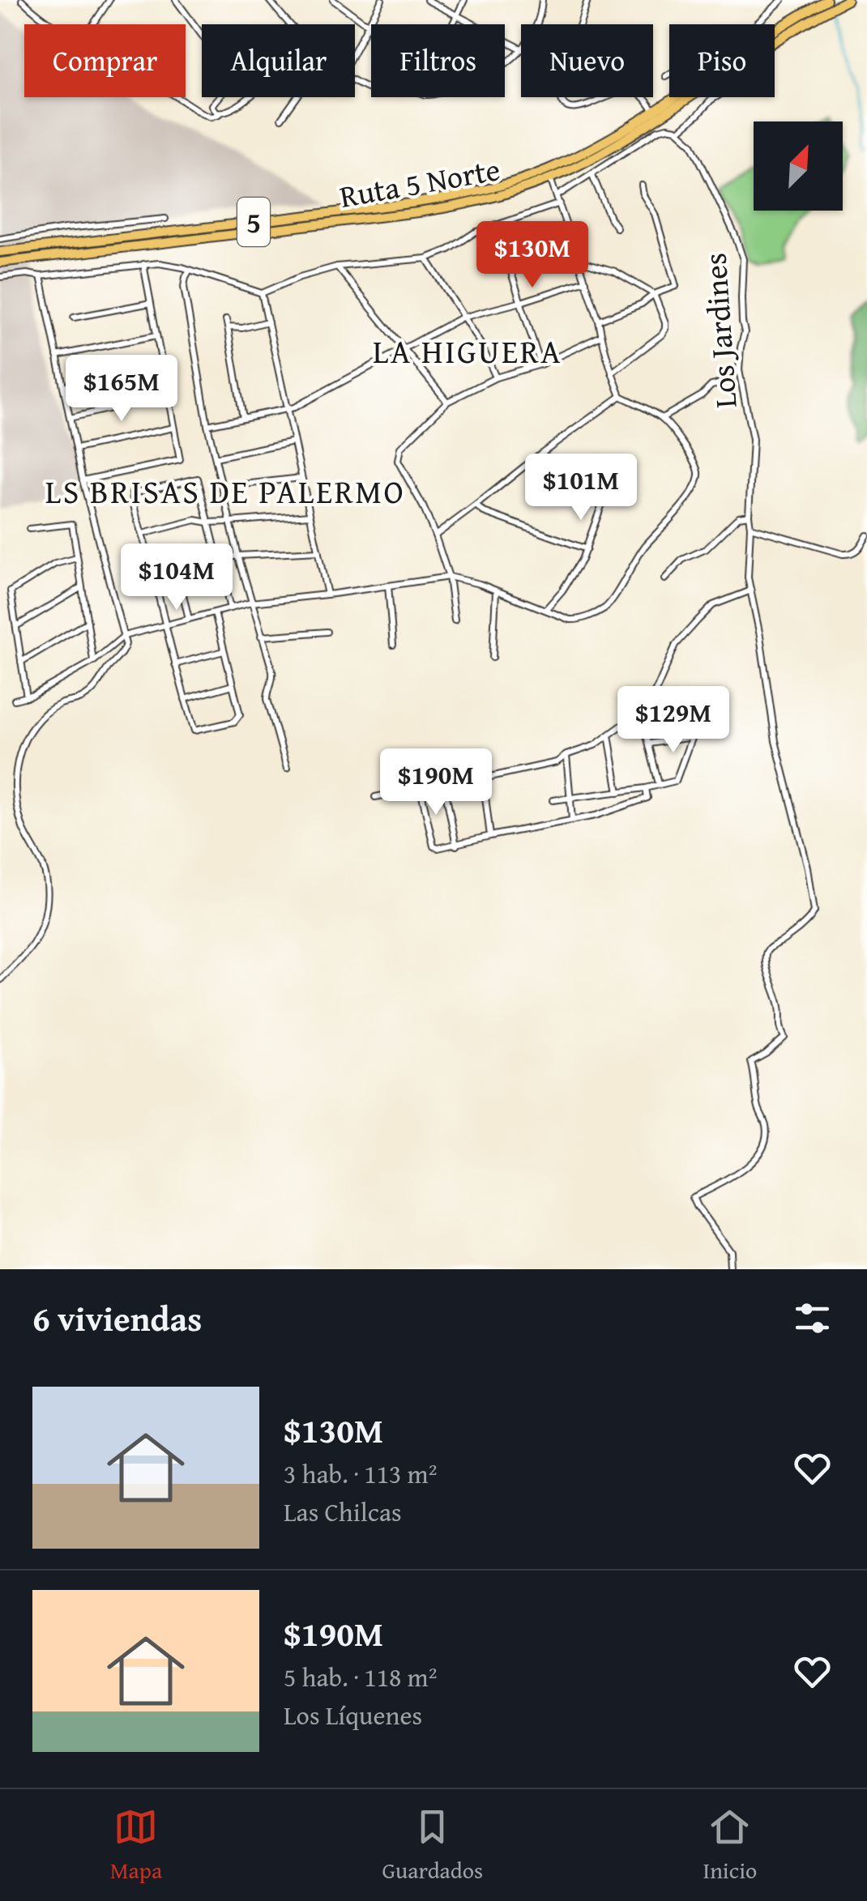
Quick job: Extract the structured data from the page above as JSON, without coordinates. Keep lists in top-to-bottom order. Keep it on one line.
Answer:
{"streets":{"highway":["Ruta 5 Norte","5"],"street":["Los Jardines"]},"districts":["LA HIGUERA","LS BRISAS DE PALERMO"],"north":"top right","page":{"chip":["Comprar","Alquilar","Filtros","Nuevo","Piso"],"price":["$130M","$165M","$101M","$104M","$129M","$190M"],"heading":"6 viviendas","list":[{"name":"$130M","note":"3 hab. · 113 m² · Las Chilcas"},{"name":"$190M","note":"5 hab. · 118 m² · Los Líquenes"}],"tabs":["Mapa","Guardados","Inicio"]}}
